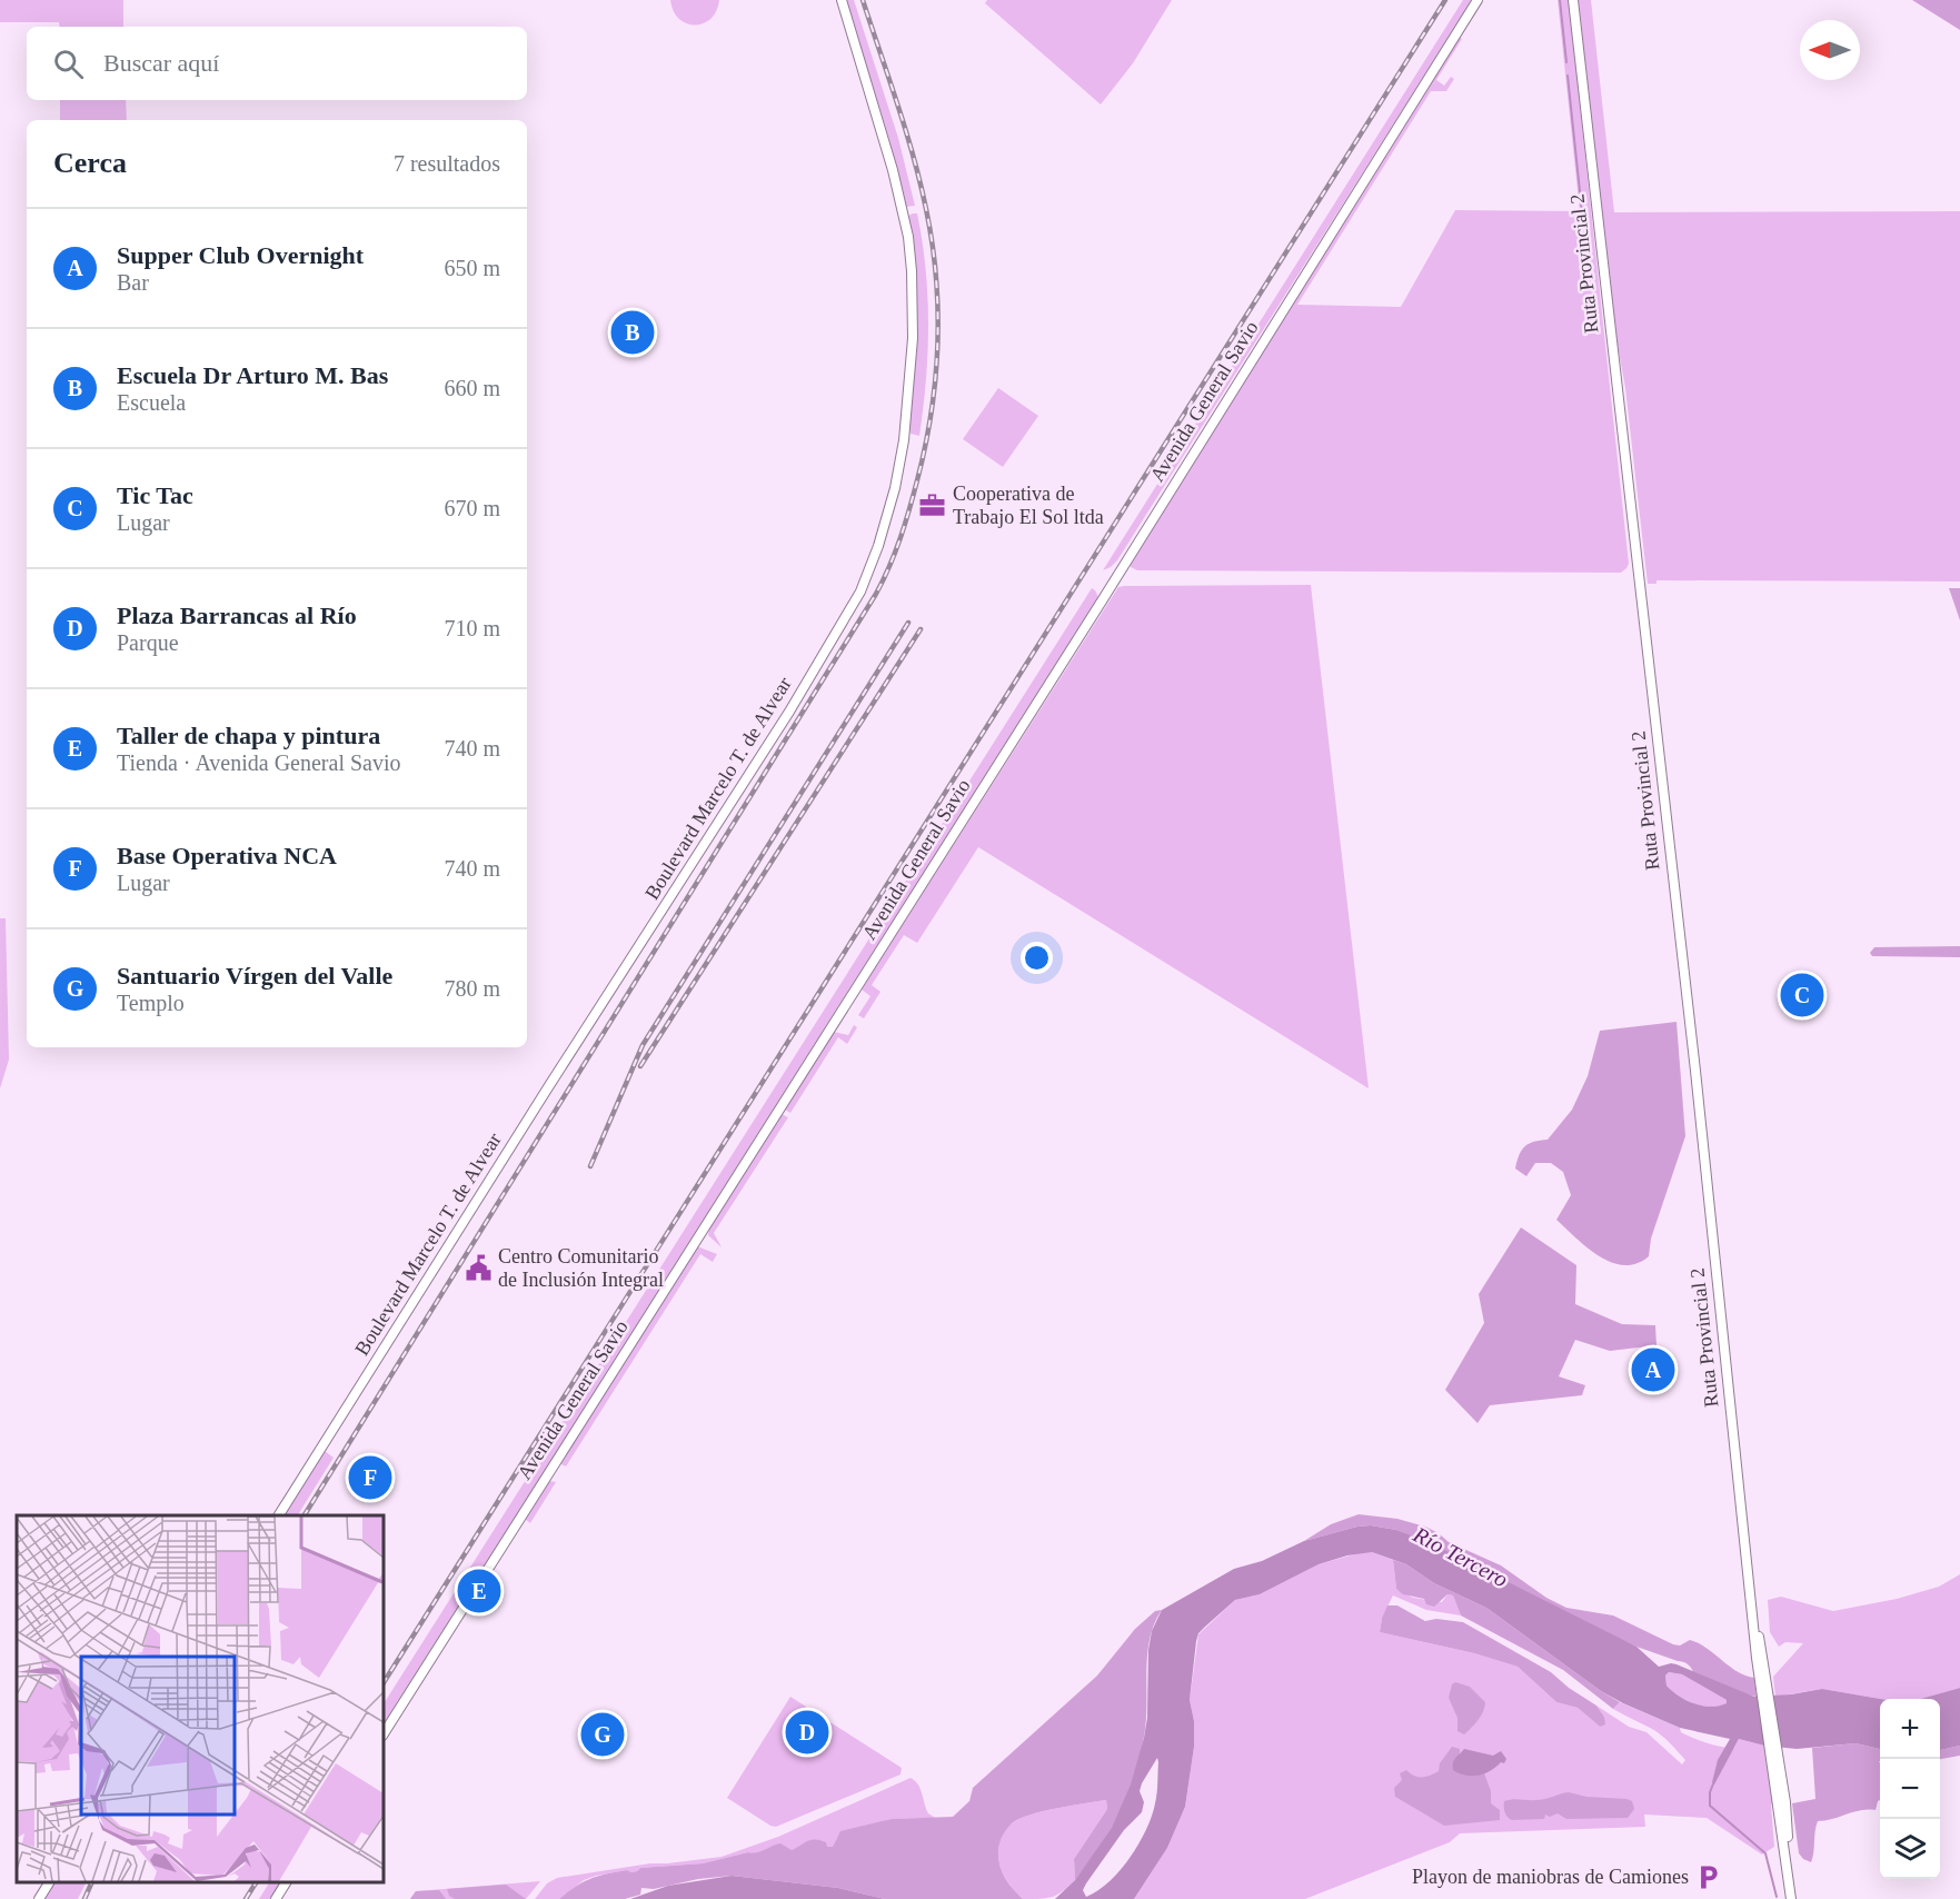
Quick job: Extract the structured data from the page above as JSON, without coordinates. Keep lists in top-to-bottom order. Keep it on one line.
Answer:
{"streets":{"main road":["Ruta Provincial 2","Avenida General Savio","Boulevard Marcelo T. de Alvear"]},"water":["Río Tercero"],"places":{"office":["Cooperativa de Trabajo El Sol ltda"],"public building":["Centro Comunitario de Inclusión Integral"],"parking":["Playon de maniobras de Camiones"]},"north":"left","page":{"search":"Buscar aquí","heading":["Cerca","7 resultados"],"list":[{"mark":"A","name":"Supper Club Overnight","note":"Bar","value":"650 m"},{"mark":"B","name":"Escuela Dr Arturo M. Bas","note":"Escuela","value":"660 m"},{"mark":"C","name":"Tic Tac","note":"Lugar","value":"670 m"},{"mark":"D","name":"Plaza Barrancas al Río","note":"Parque","value":"710 m"},{"mark":"E","name":"Taller de chapa y pintura","note":"Tienda · Avenida General Savio","value":"740 m"},{"mark":"F","name":"Base Operativa NCA","note":"Lugar","value":"740 m"},{"mark":"G","name":"Santuario Vírgen del Valle","note":"Templo","value":"780 m"}],"pins":["B","C","A","F","E","D","G"],"map_buttons":["+","−"]}}
